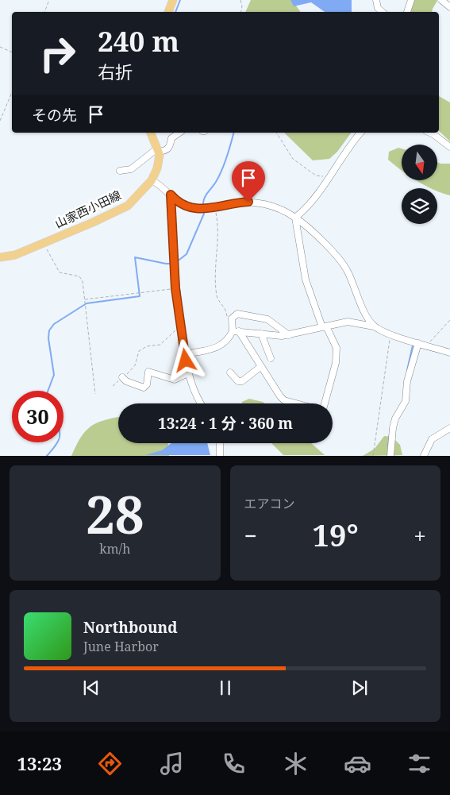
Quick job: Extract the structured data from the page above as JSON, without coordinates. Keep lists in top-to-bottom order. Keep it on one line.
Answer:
{"streets":{"main road":["山家西小田線"]},"north":"bottom","page":{"turn":["240 m","右折"],"then":"その先","limit":"30","trip":"13:24 · 1 分 · 360 m","tile":[["28","km/h"],"エアコン"],"heat":["−","19°","+"],"song":["Northbound","June Harbor"],"tabs":"13:23"}}
